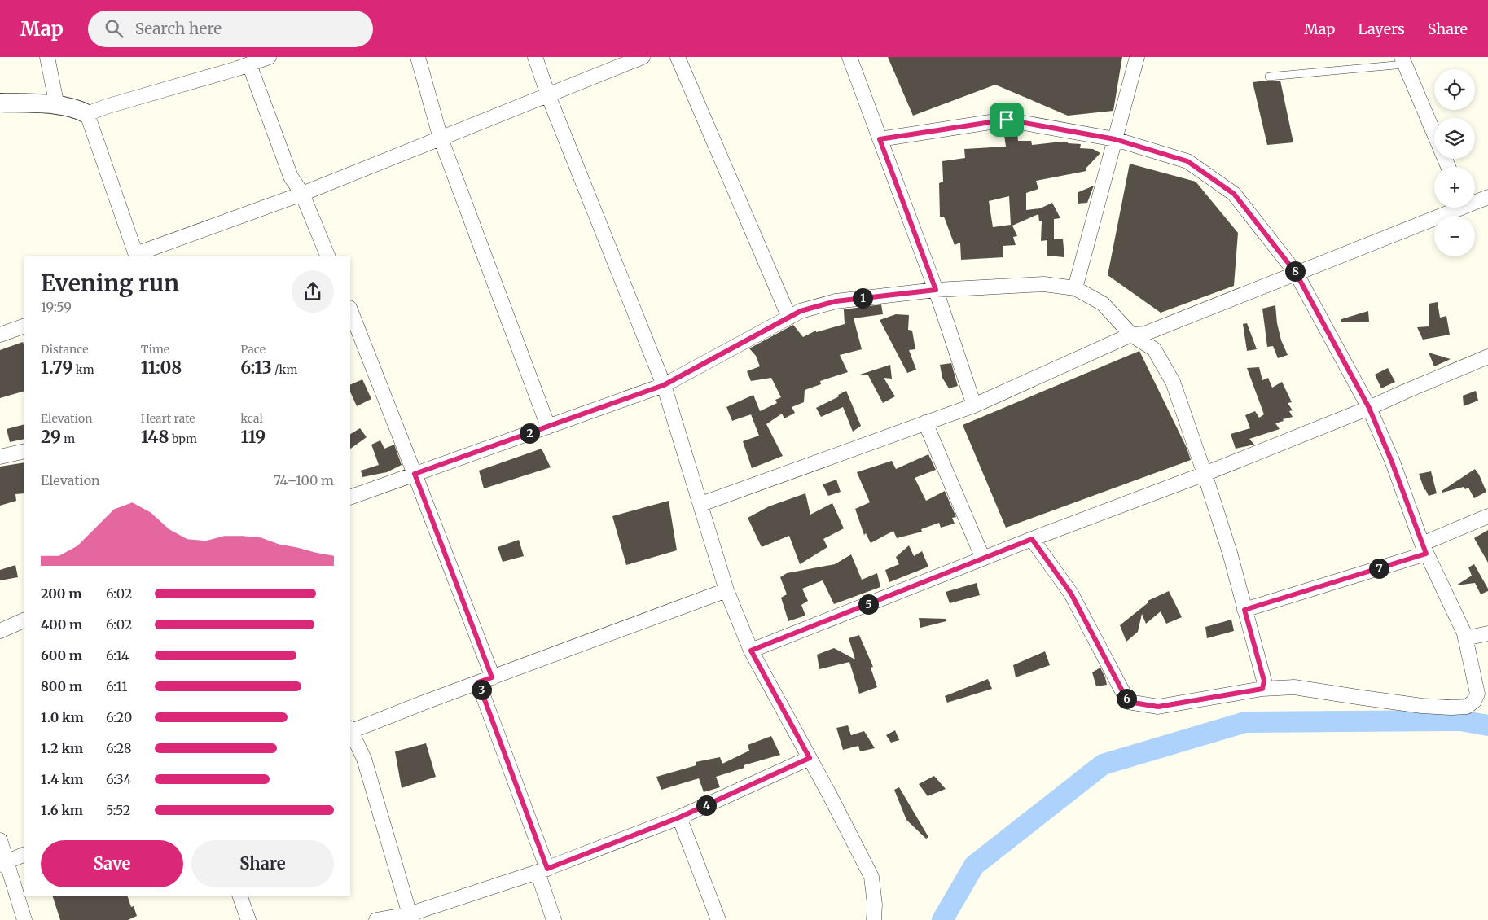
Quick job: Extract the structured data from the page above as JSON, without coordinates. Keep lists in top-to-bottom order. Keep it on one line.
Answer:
{"page":{"header":"Map","search":"Search here","nav":["Map","Layers","Share"],"map_buttons":["+","−"],"heading":["Evening run","19:59"],"pins":["8","1","2","7","5","3","6","4"],"stats":[["Distance","1.79 km"],["Time","11:08"],["Pace","6:13 /km"],["Elevation","29 m"],["Heart rate","148 bpm"],["kcal","119"]],"chart":["Elevation","74–100 m"],"list":[{"name":"200 m","note":"6:02"},{"name":"400 m","note":"6:02"},{"name":"600 m","note":"6:14"},{"name":"800 m","note":"6:11"},{"name":"1.0 km","note":"6:20"},{"name":"1.2 km","note":"6:28"},{"name":"1.4 km","note":"6:34"},{"name":"1.6 km","note":"5:52"}],"buttons":["Save","Share"]}}
